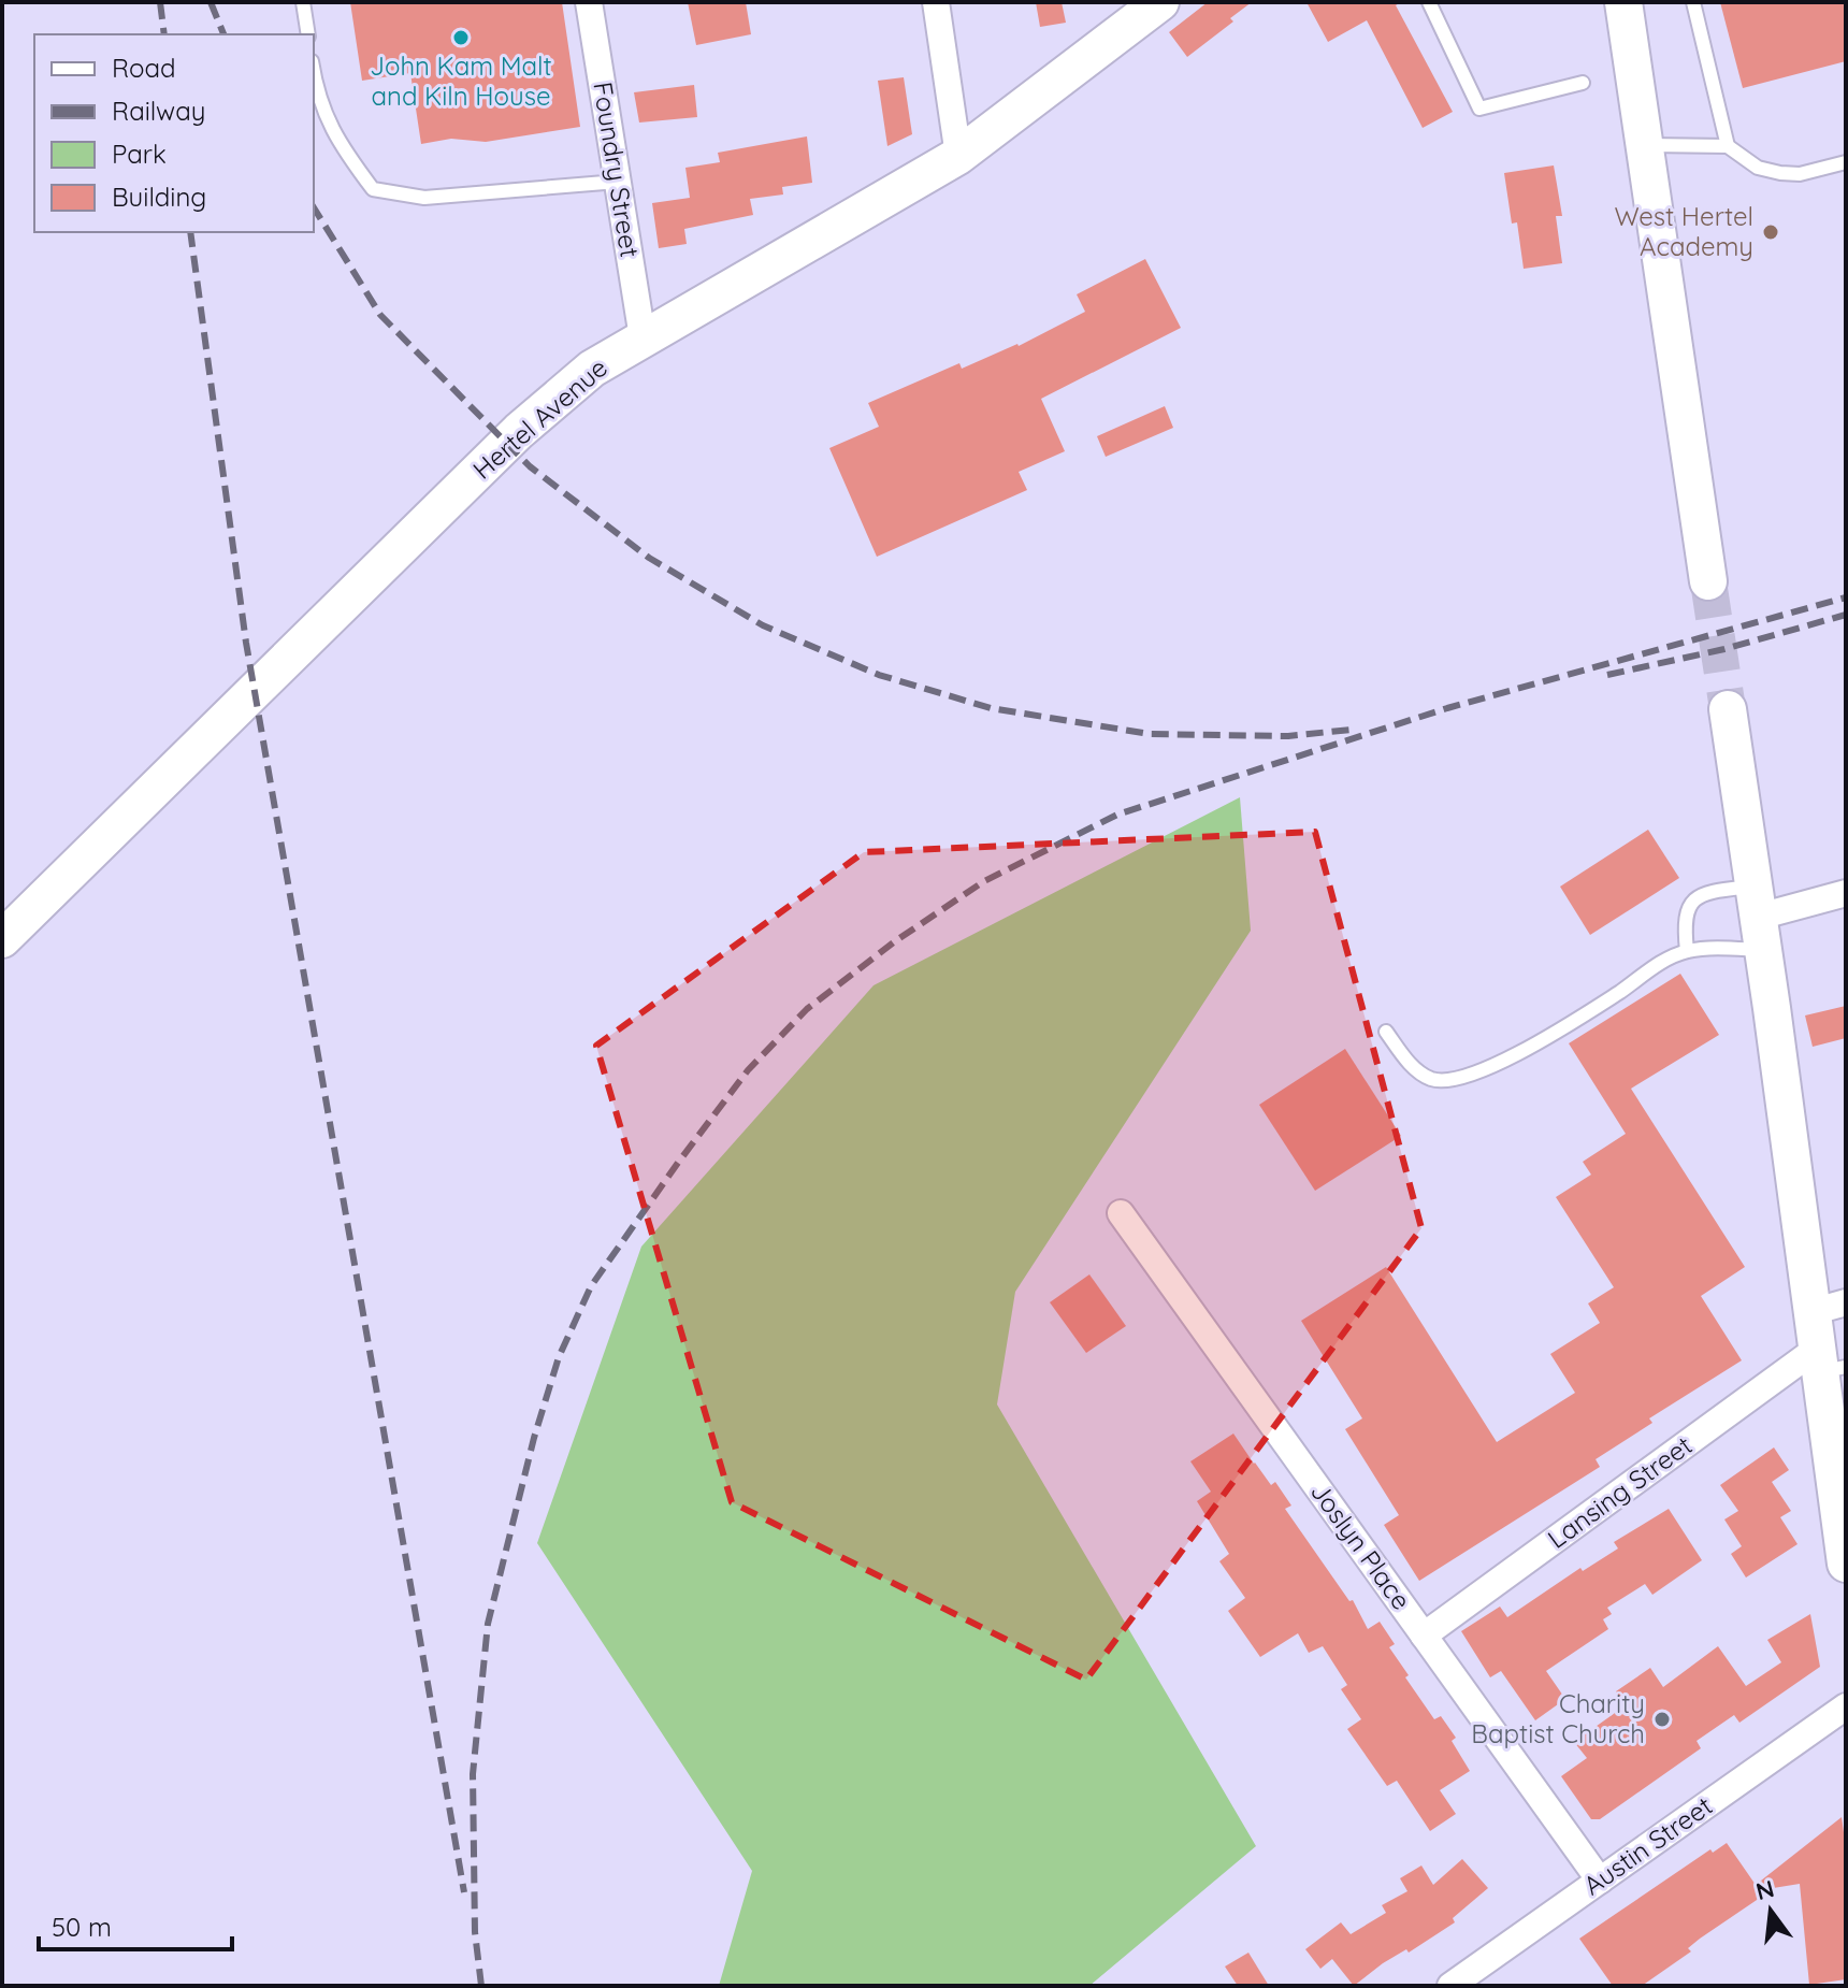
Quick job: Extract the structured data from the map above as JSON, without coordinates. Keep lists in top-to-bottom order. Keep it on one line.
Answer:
{"streets":{"street":["Foundry Street","Hertel Avenue","Lansing Street","Joslyn Place","Austin Street"]},"crossings":[["Foundry Street","Hertel Avenue"],["Lansing Street","Joslyn Place"],["Joslyn Place","Austin Street"]],"places":["John Kam Malt and Kiln House","West Hertel Academy","Charity Baptist Church"],"legend":["Road","Railway","Park","Building"],"scale_bar":"50 m","north":"top"}
